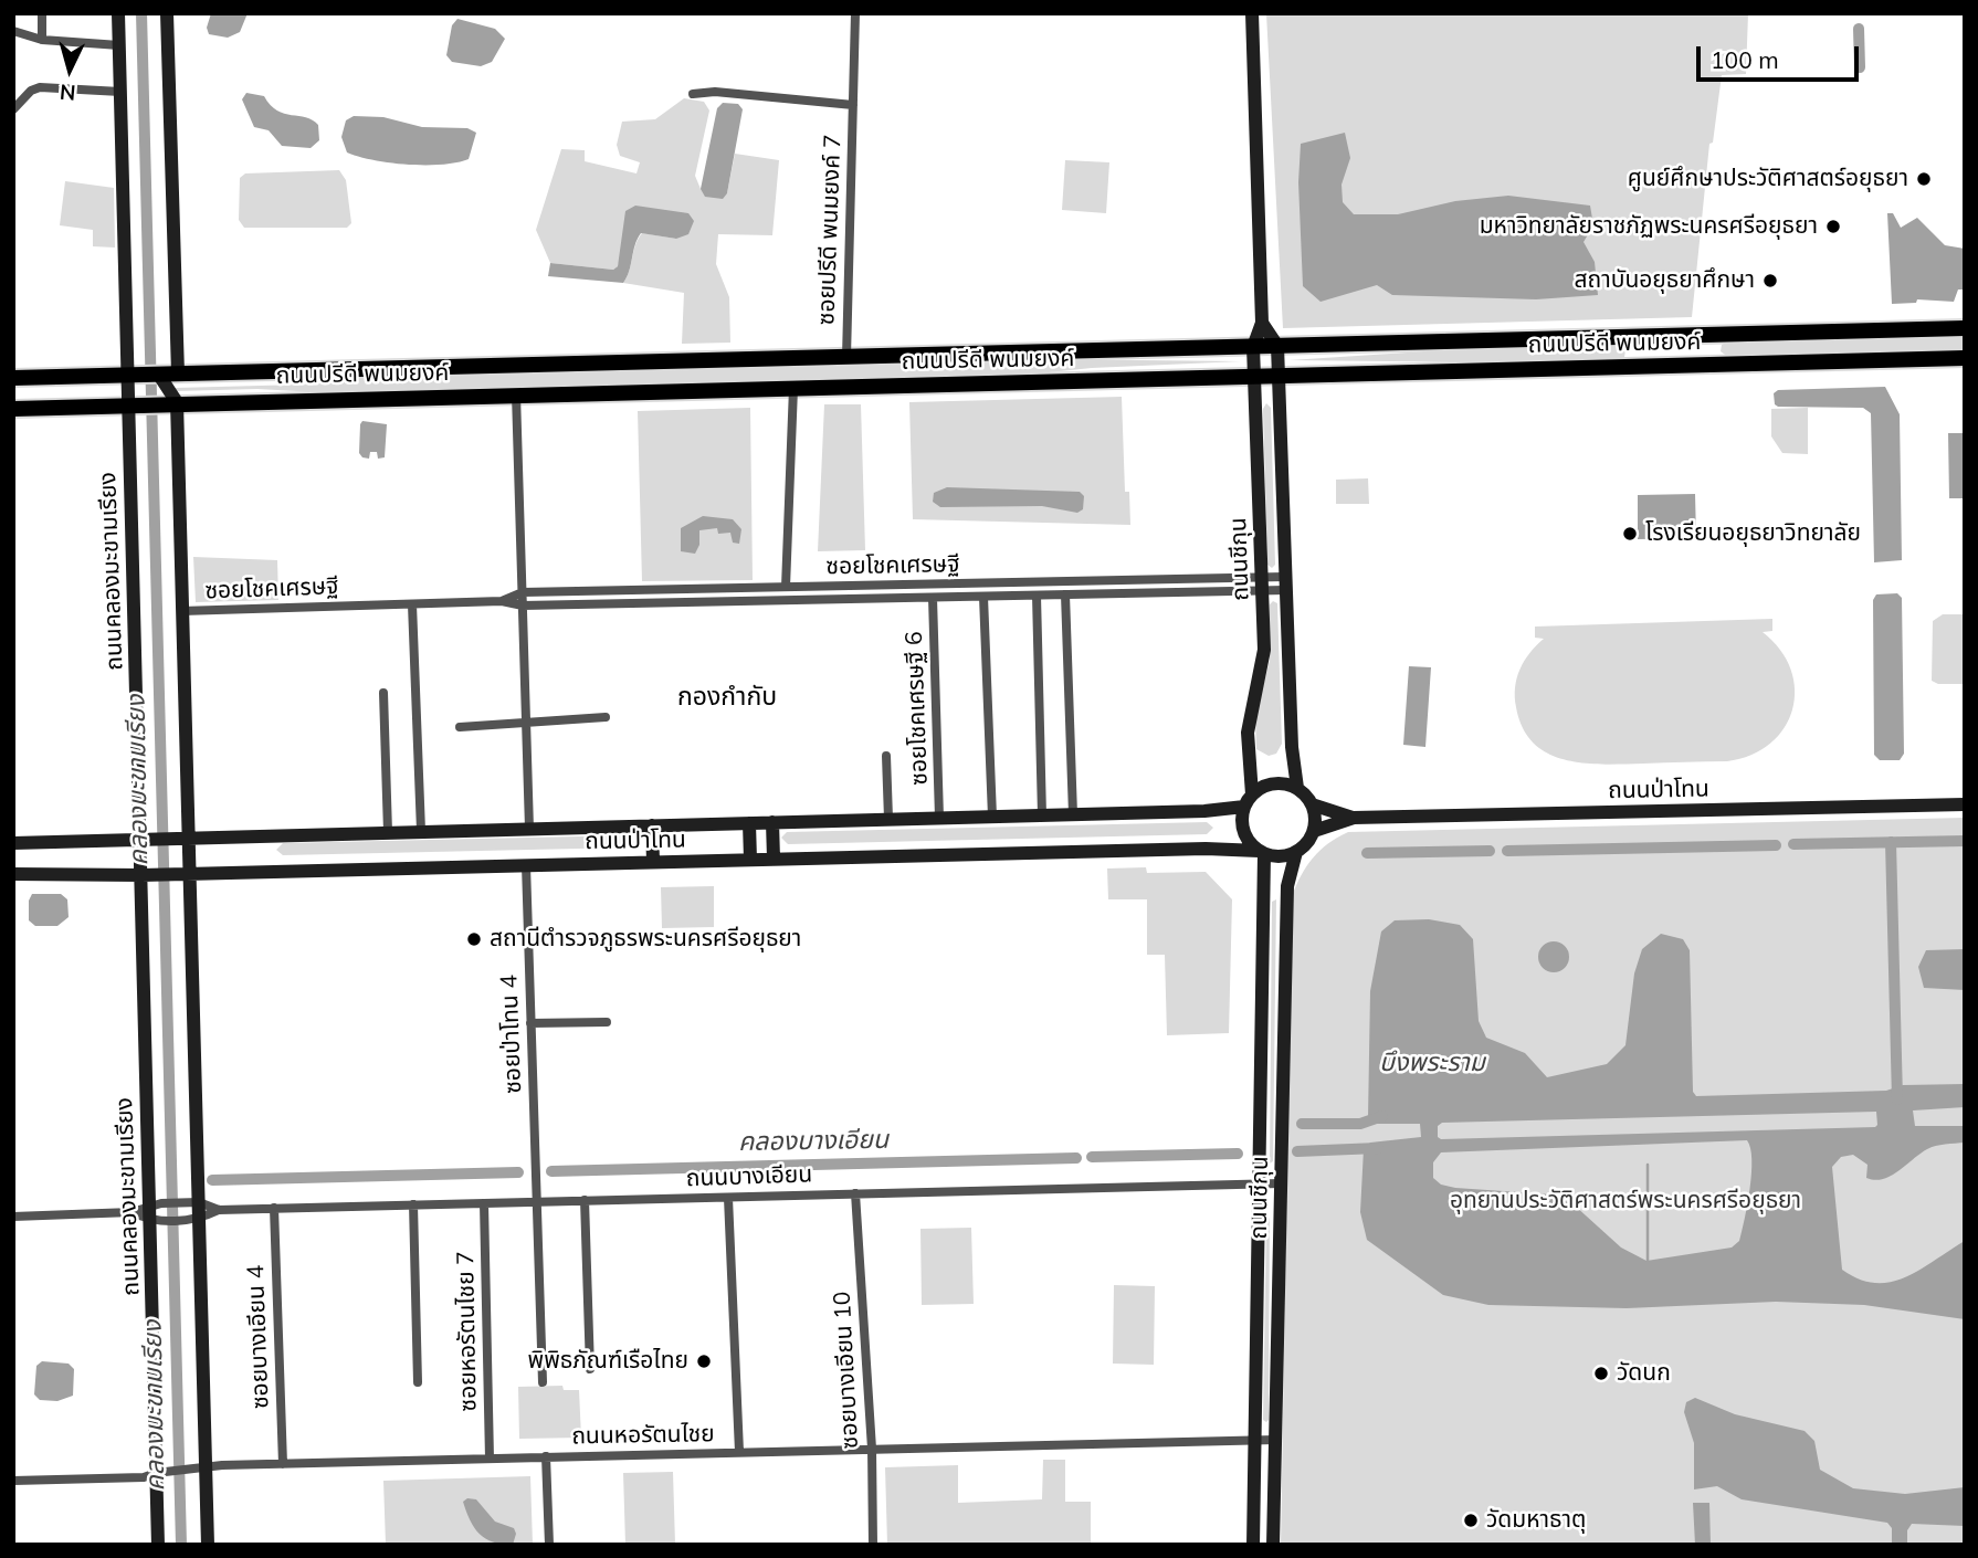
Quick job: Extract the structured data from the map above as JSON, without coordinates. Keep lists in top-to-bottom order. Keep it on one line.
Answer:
{"streets":{"main road":["ถนนปรีดี พนมยงค์"],"street":["ซอยปรีดี พนมยงค์ 7","ถนนชีกุน","ซอยโชคเศรษฐี","ถนนคลองมะขามเรียง","ซอยโชคเศรษฐี 6","ถนนป่าโทน","ซอยป่าโทน 4","ถนนบางเอียน","ซอยหอรัตนไชย 7","ซอยบางเอียน 4","ซอยบางเอียน 10","ถนนหอรัตนไชย"]},"crossings":[["ซอยปรีดี พนมยงค์ 7","ถนนปรีดี พนมยงค์"],["ถนนปรีดี พนมยงค์","ถนนชีกุน"],["ถนนปรีดี พนมยงค์","ถนนคลองมะขามเรียง"],["ถนนชีกุน","ซอยโชคเศรษฐี"],["ถนนชีกุน","ถนนป่าโทน"],["ถนนชีกุน","ถนนบางเอียน"],["ถนนชีกุน","ถนนหอรัตนไชย"],["ซอยโชคเศรษฐี","ซอยโชคเศรษฐี 6"],["ถนนคลองมะขามเรียง","ถนนป่าโทน"],["ถนนคลองมะขามเรียง","ถนนบางเอียน"],["ถนนคลองมะขามเรียง","ถนนหอรัตนไชย"],["ซอยโชคเศรษฐี 6","ถนนป่าโทน"],["ถนนป่าโทน","ซอยป่าโทน 4"],["ซอยป่าโทน 4","ถนนบางเอียน"],["ถนนบางเอียน","ซอยหอรัตนไชย 7"],["ถนนบางเอียน","ซอยบางเอียน 4"],["ถนนบางเอียน","ซอยบางเอียน 10"],["ซอยหอรัตนไชย 7","ถนนหอรัตนไชย"],["ซอยบางเอียน 4","ถนนหอรัตนไชย"],["ซอยบางเอียน 10","ถนนหอรัตนไชย"]],"districts":["กองกำกับ"],"water":["คลองมะขามเรียง","บึงพระราม","คลองบางเอียน"],"parks":["อุทยานประวัติศาสตร์พระนครศรีอยุธยา"],"places":["ศูนย์ศึกษาประวัติศาสตร์อยุธยา","มหาวิทยาลัยราชภัฏพระนครศรีอยุธยา","สถาบันอยุธยาศึกษา","โรงเรียนอยุธยาวิทยาลัย","สถานีตำรวจภูธรพระนครศรีอยุธยา","พิพิธภัณฑ์เรือไทย","วัดนก","วัดมหาธาตุ"],"scale_bar":"100 m","north":"bottom"}
